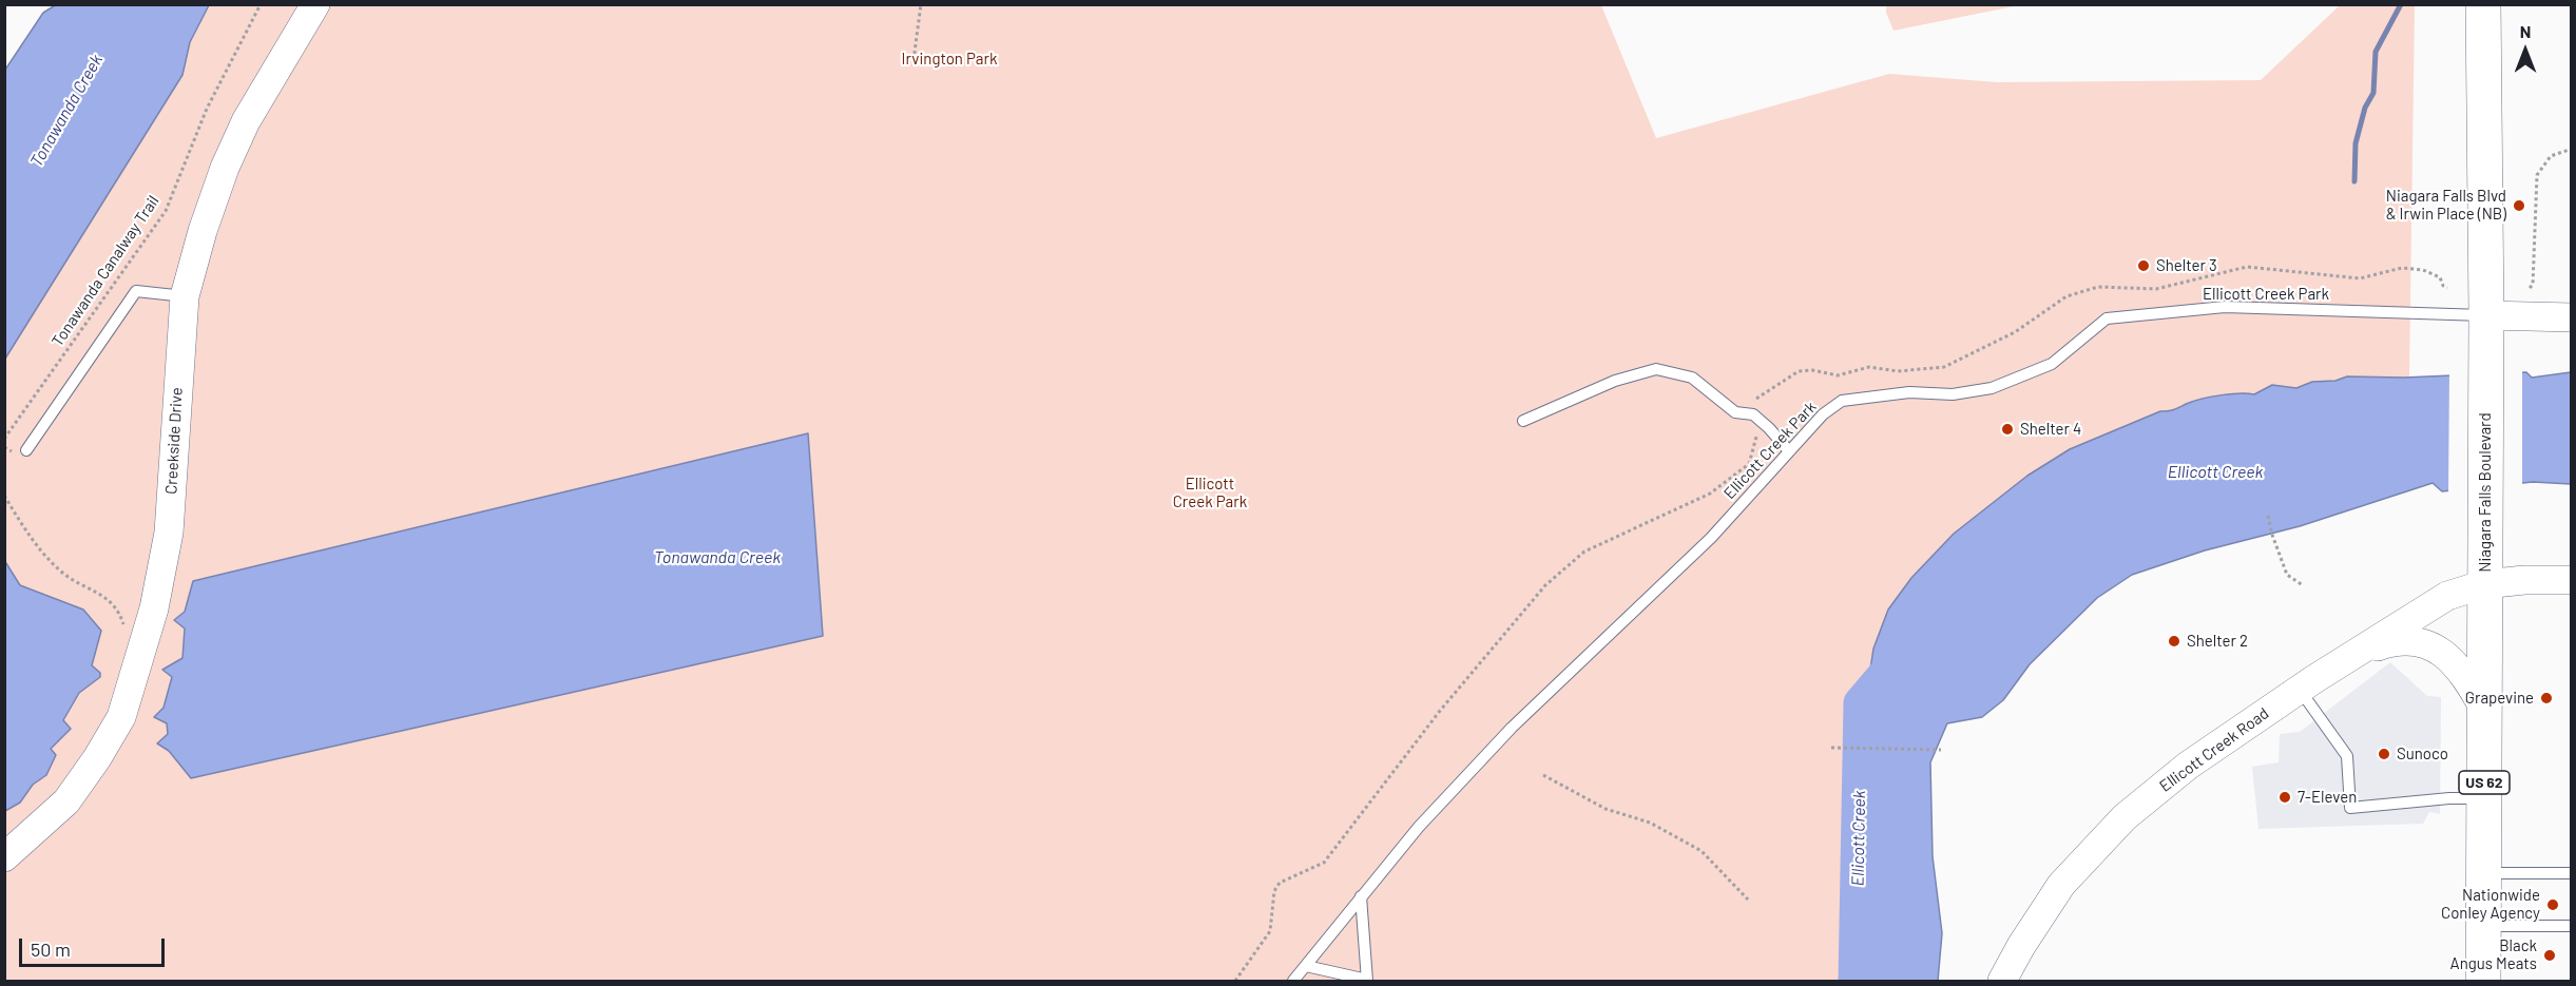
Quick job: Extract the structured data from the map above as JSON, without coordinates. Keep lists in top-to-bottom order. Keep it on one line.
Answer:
{"streets":{"main road":["Niagara Falls Boulevard","US 62"],"street":["Creekside Drive","Ellicott Creek Road"],"lane":["Ellicott Creek Park"],"path":["Tonawanda Canalway Trail"]},"crossings":[["Ellicott Creek Park","Niagara Falls Boulevard"],["Niagara Falls Boulevard","Ellicott Creek Road"]],"water":["Tonawanda Creek","Ellicott Creek"],"parks":["Irvington Park","Ellicott Creek Park"],"places":["Niagara Falls Blvd & Irwin Place (NB)","Shelter 3","Shelter 4","Shelter 2","Grapevine","Sunoco","7-Eleven","Nationwide Conley Agency","Black Angus Meats"],"scale_bar":"50 m","north":"top"}
